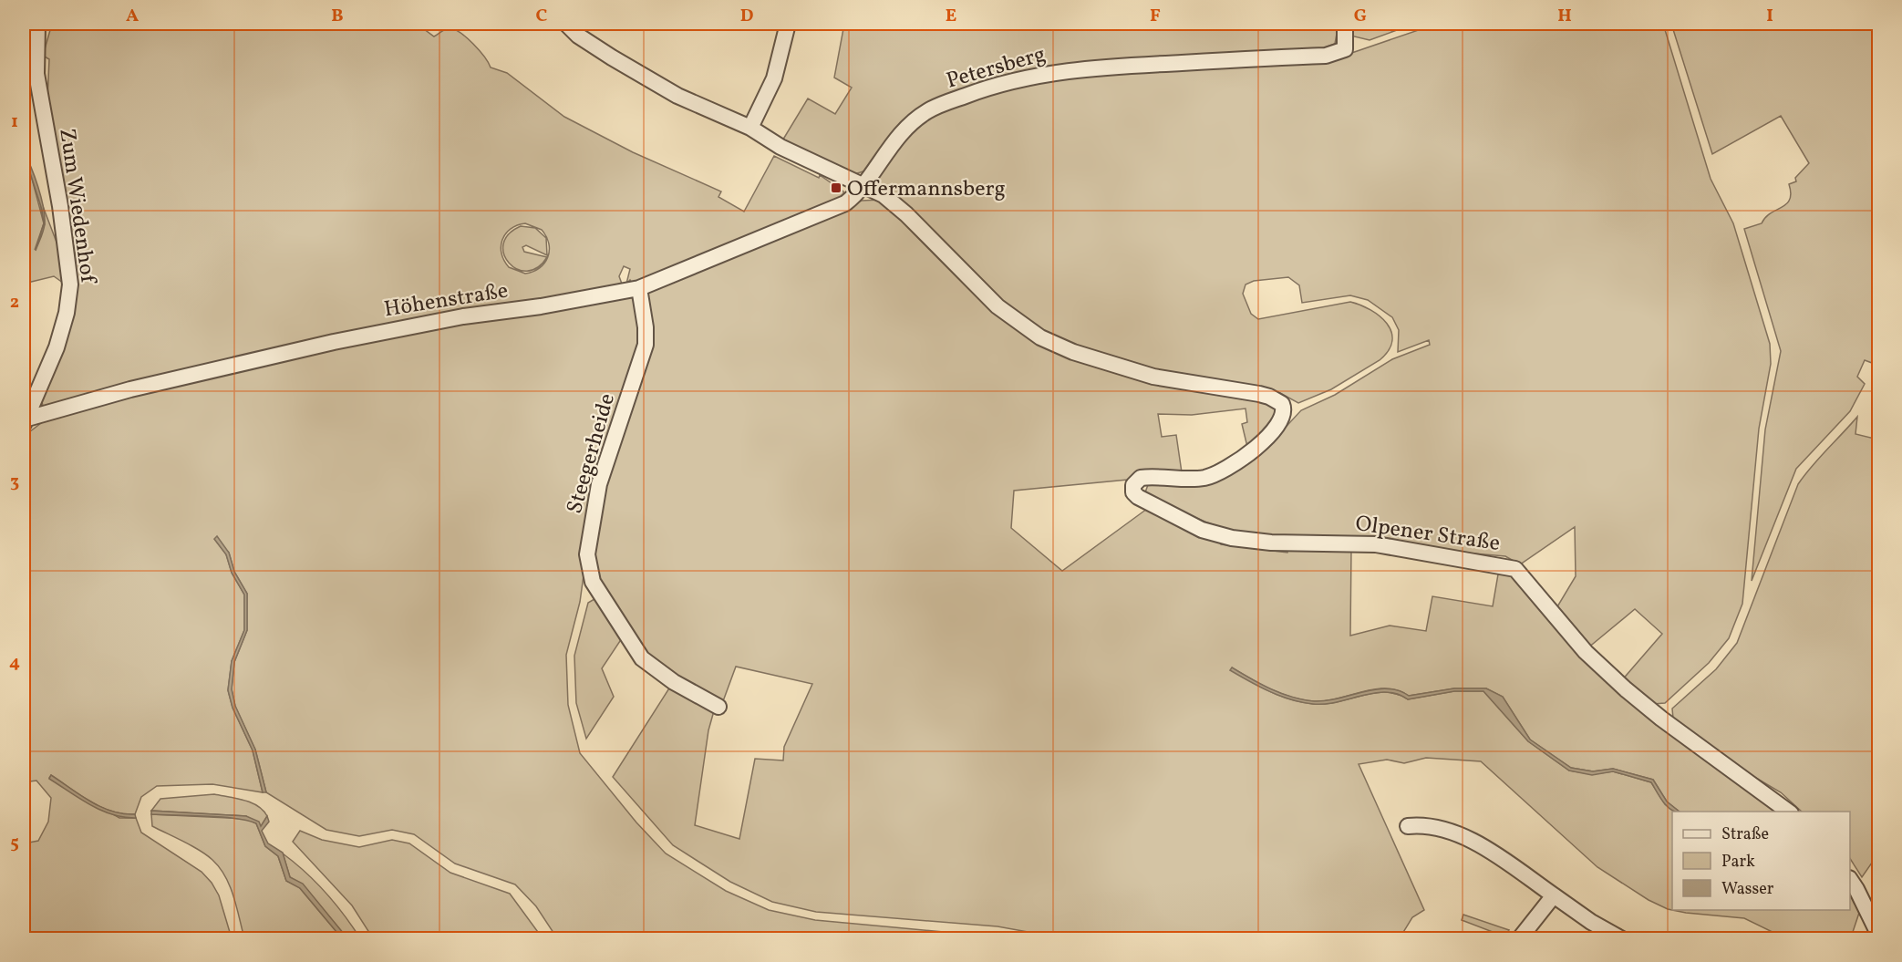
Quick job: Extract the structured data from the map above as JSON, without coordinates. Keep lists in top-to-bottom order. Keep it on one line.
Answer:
{"streets":{"street":["Petersberg","Zum Wiedenhof","Höhenstraße","Steegerheide","Olpener Straße"]},"crossings":[["Petersberg","Höhenstraße"],["Petersberg","Olpener Straße"],["Zum Wiedenhof","Höhenstraße"],["Höhenstraße","Steegerheide"],["Höhenstraße","Olpener Straße"]],"places":{"transit":["Offermannsberg"]},"legend":["Straße","Park","Wasser"],"grid":{"columns":["A","B","C","D","E","F","G","H","I"],"rows":["1","2","3","4","5"]}}
